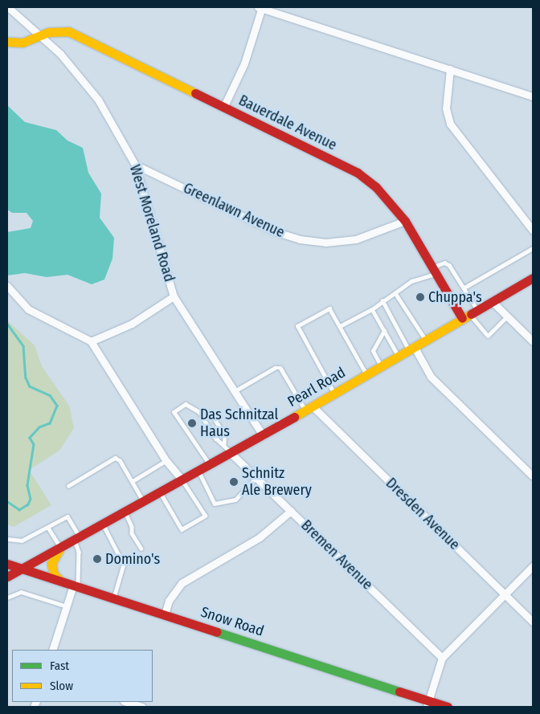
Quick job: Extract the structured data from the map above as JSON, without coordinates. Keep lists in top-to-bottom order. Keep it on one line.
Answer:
{"streets":{"main road":["Bauerdale Avenue","Pearl Road","Snow Road"],"street":["Greenlawn Avenue","West Moreland Road","Dresden Avenue","Bremen Avenue"]},"crossings":[["Bauerdale Avenue","Greenlawn Avenue"],["Bauerdale Avenue","West Moreland Road"],["Bauerdale Avenue","Pearl Road"],["Greenlawn Avenue","West Moreland Road"],["West Moreland Road","Pearl Road"],["Pearl Road","Dresden Avenue"],["Pearl Road","Bremen Avenue"],["Pearl Road","Snow Road"]],"places":["Chuppa's","Das Schnitzal Haus","Schnitz Ale Brewery","Domino's"],"legend":["Fast","Slow"]}
